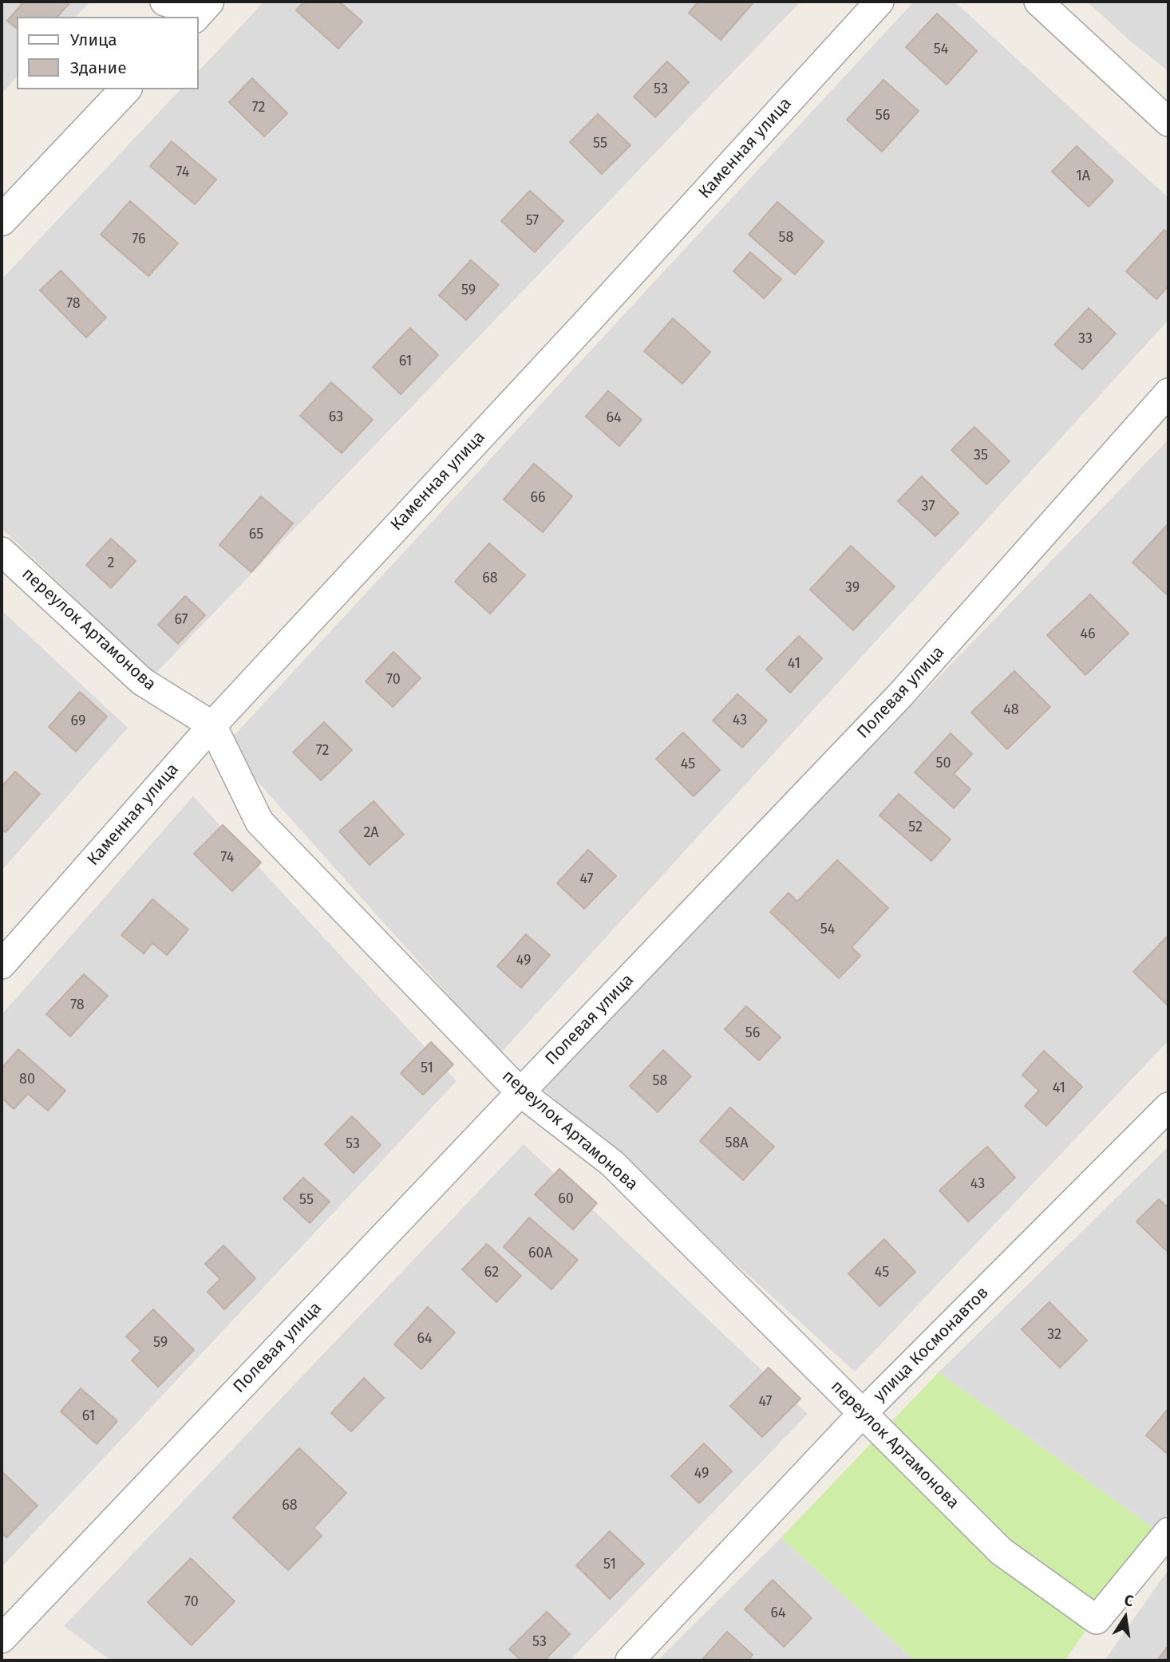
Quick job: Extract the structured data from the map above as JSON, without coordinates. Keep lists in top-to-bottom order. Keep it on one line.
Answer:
{"streets":{"street":["Каменная улица","переулок Артамонова","Полевая улица","улица Космонавтов"]},"crossings":[["Каменная улица","переулок Артамонова"],["переулок Артамонова","Полевая улица"],["переулок Артамонова","улица Космонавтов"]],"house_numbers":["54","53","72","56","55","74","1А","57","58","76","59","78","33","61","63","64","35","66","37","65","2","68","39","67","46","41","70","48","43","69","72","50","45","52","2А","74","47","54","49","78","56","51","80","58","41","58А","53","43","60","55","60А","62","45","32","64","59","47","61","49","68","51","70","64","53"],"legend":["Улица","Здание"],"north":"top"}
